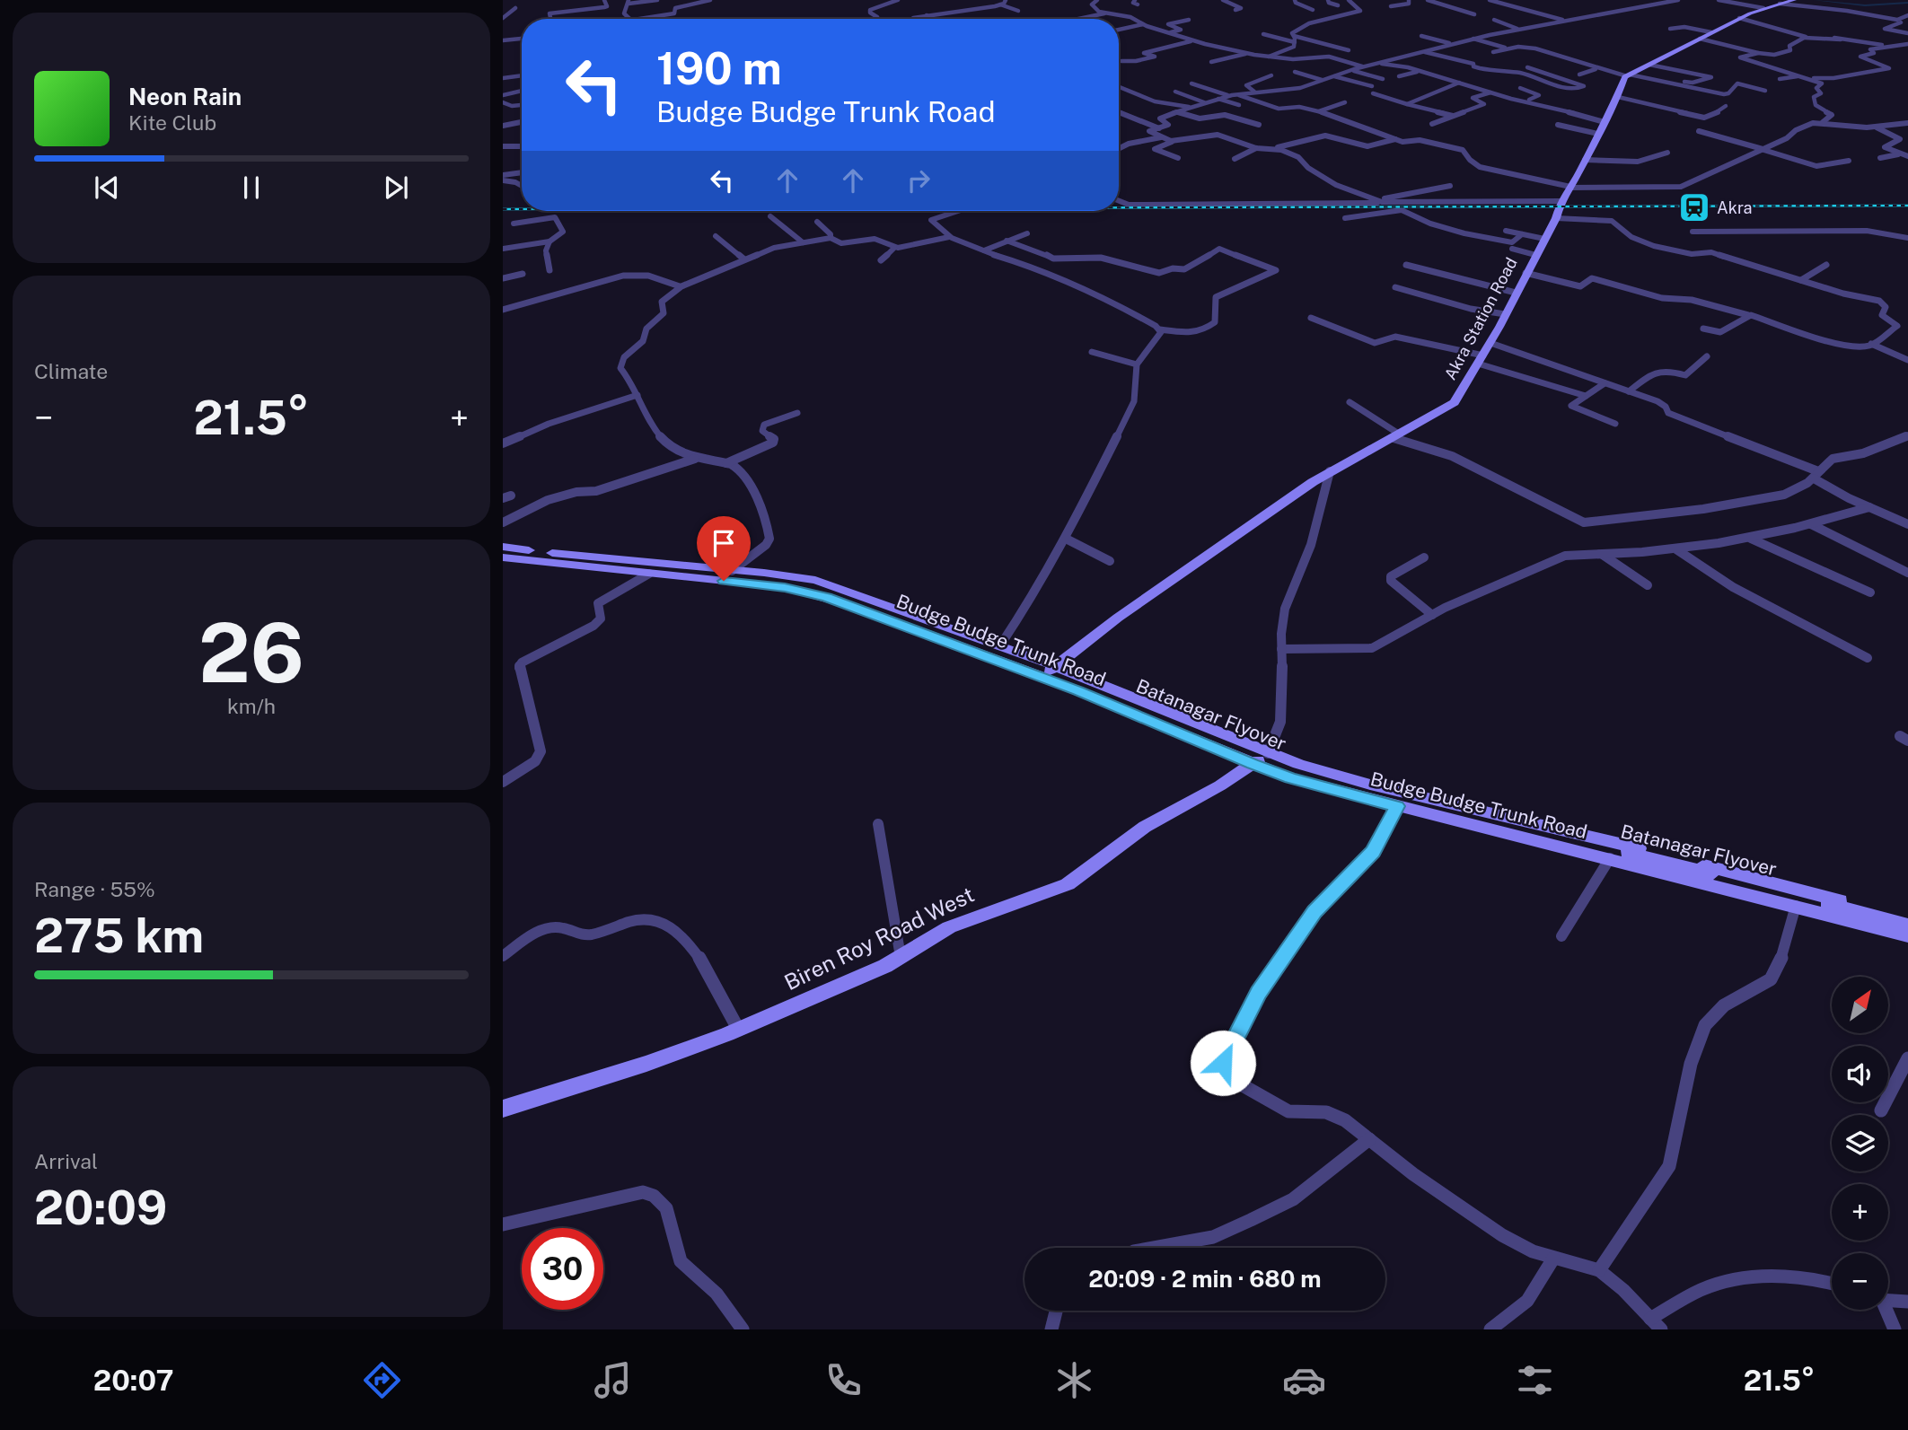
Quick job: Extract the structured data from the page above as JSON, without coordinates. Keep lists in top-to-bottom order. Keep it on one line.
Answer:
{"streets":{"main road":["Akra Station Road","Budge Budge Trunk Road","Batanagar Flyover","Biren Roy Road West"]},"crossings":[["Akra Station Road","Budge Budge Trunk Road"],["Budge Budge Trunk Road","Batanagar Flyover"],["Budge Budge Trunk Road","Biren Roy Road West"]],"places":{"station":["Akra"]},"north":"top right","page":{"turn":["190 m","Budge Budge Trunk Road"],"song":["Neon Rain","Kite Club"],"tile":["Climate",["26","km/h"],["Range · 55%","275 km"],["Arrival","20:09"]],"heat":["−","21.5°","+"],"map_buttons":["+","−"],"limit":"30","trip":"20:09 · 2 min · 680 m","tabs":["20:07","21.5°"]}}
